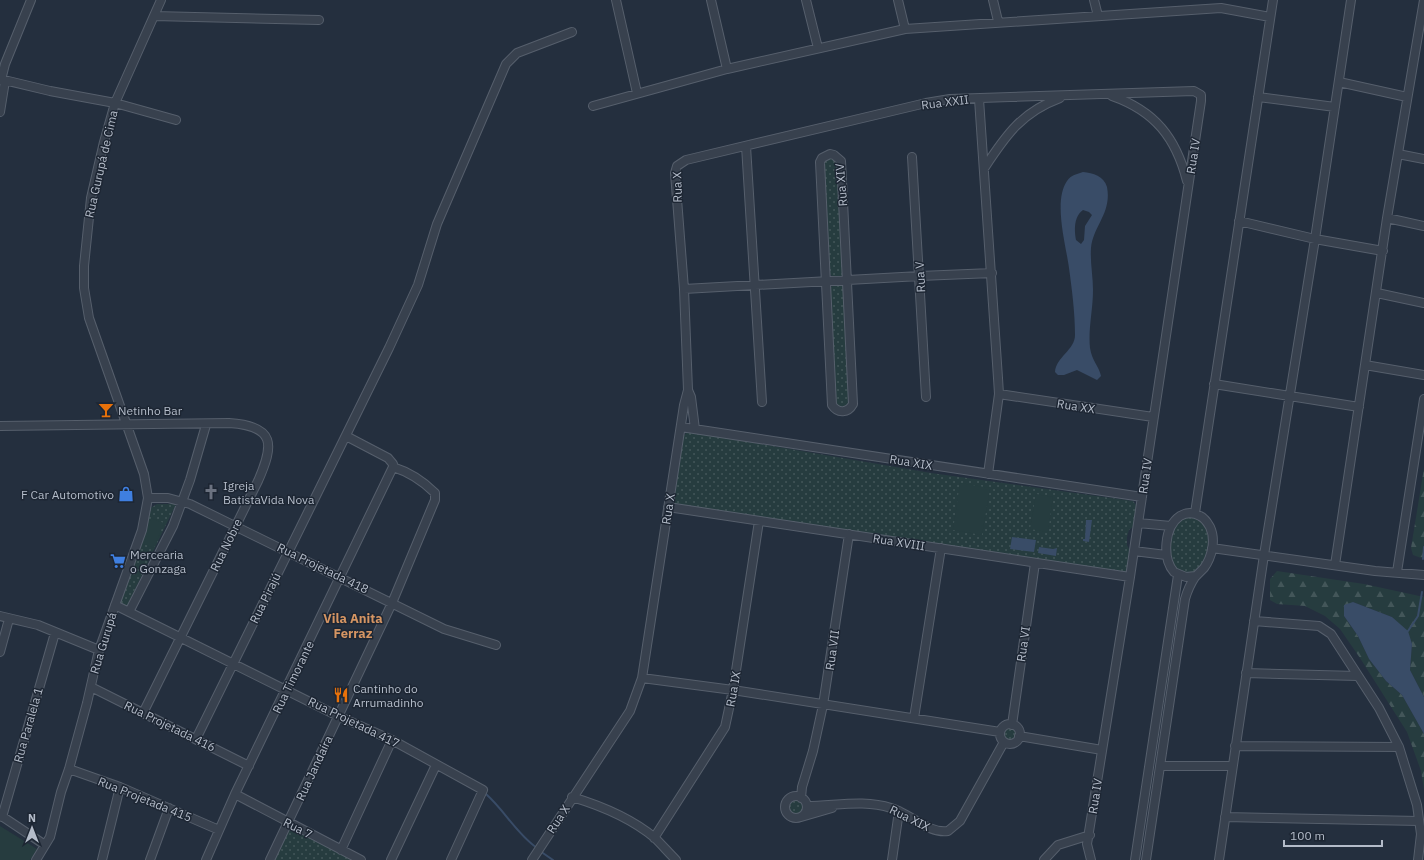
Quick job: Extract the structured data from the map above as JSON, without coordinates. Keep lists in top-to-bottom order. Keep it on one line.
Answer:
{"streets":{"street":["Rua XXII","Rua IV","Rua Gurupá de Cima","Rua XIV","Rua X","Rua V","Rua XX","Rua XIX","Rua XVIII","Rua Nobre","Rua Projetada 418","Rua Pirajú","Rua Gurupá","Rua VI","Rua VII","Rua Timorante","Rua IX","Rua Projetada 417","Rua Paralela 1","Rua Projetada 416","Rua Jandaíra","Rua Projetada 415","Rua 7"]},"crossings":[["Rua XXII","Rua IV"],["Rua XXII","Rua X"],["Rua IV","Rua XX"],["Rua IV","Rua XIX"],["Rua IV","Rua XVIII"],["Rua Gurupá de Cima","Rua Nobre"],["Rua Gurupá de Cima","Rua Gurupá"],["Rua X","Rua XIX"],["Rua X","Rua XVIII"],["Rua XIX","Rua VI"],["Rua XVIII","Rua VI"],["Rua XVIII","Rua VII"],["Rua XVIII","Rua IX"],["Rua Nobre","Rua Projetada 418"],["Rua Nobre","Rua Gurupá"],["Rua Nobre","Rua Projetada 417"],["Rua Nobre","Rua Projetada 416"],["Rua Projetada 418","Rua Pirajú"],["Rua Projetada 418","Rua Gurupá"],["Rua Projetada 418","Rua Timorante"],["Rua Projetada 418","Rua Jandaíra"],["Rua Pirajú","Rua Projetada 417"],["Rua Pirajú","Rua Projetada 416"],["Rua Gurupá","Rua Projetada 417"],["Rua Gurupá","Rua Projetada 416"],["Rua Gurupá","Rua Projetada 415"],["Rua Timorante","Rua Projetada 417"],["Rua Timorante","Rua Projetada 416"],["Rua Timorante","Rua Jandaíra"],["Rua Timorante","Rua Projetada 415"],["Rua Timorante","Rua 7"],["Rua Projetada 417","Rua Jandaíra"],["Rua Jandaíra","Rua 7"]],"districts":["Vila Anita Ferraz"],"places":{"bar":["Netinho Bar"],"church":["Igreja BatistaVida Nova"],"shop":["F Car Automotivo"],"supermarket":["Mercearia o Gonzaga"],"restaurant":["Cantinho do Arrumadinho"]},"scale_bar":"100 m","north":"top"}
